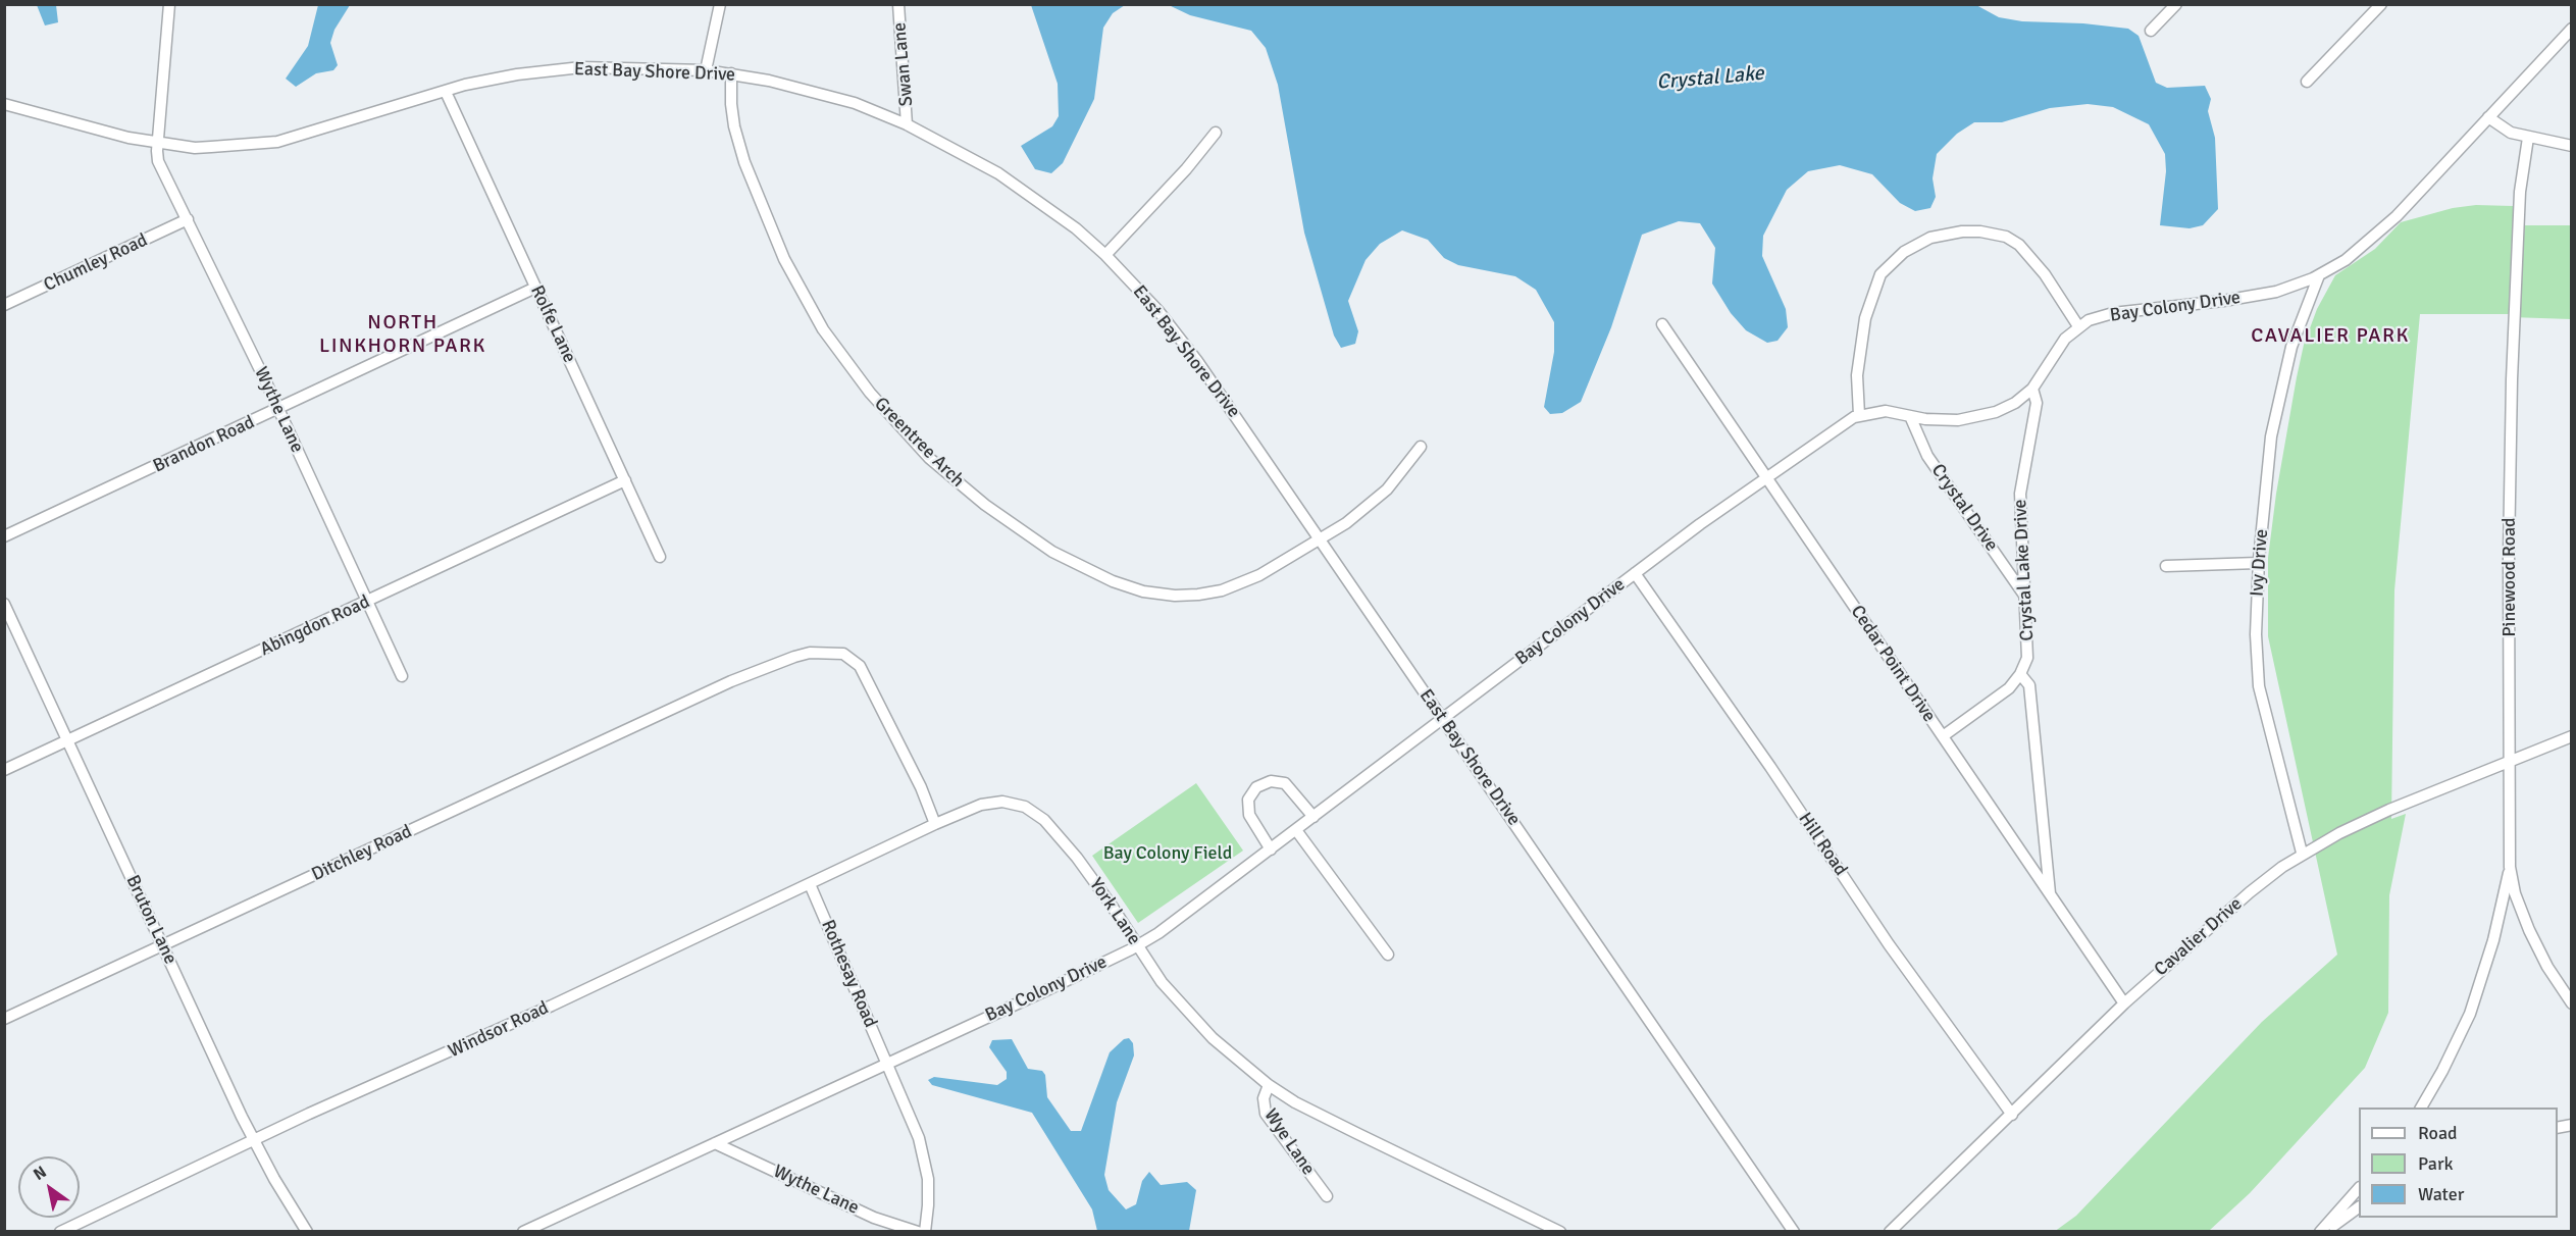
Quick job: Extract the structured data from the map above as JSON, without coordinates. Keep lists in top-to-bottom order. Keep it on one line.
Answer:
{"streets":{"street":["Swan Lane","East Bay Shore Drive","Chumley Road","Bay Colony Drive","Rolfe Lane","Wythe Lane","Greentree Arch","Brandon Road","Crystal Drive","Ivy Drive","Crystal Lake Drive","Pinewood Road","Abingdon Road","Cedar Point Drive","Hill Road","Ditchley Road","York Lane","Bruton Lane","Cavalier Drive","Rothesay Road","Windsor Road","Wye Lane"]},"crossings":[["Swan Lane","East Bay Shore Drive"],["East Bay Shore Drive","Bay Colony Drive"],["East Bay Shore Drive","Rolfe Lane"],["East Bay Shore Drive","Wythe Lane"],["East Bay Shore Drive","Greentree Arch"],["Chumley Road","Wythe Lane"],["Bay Colony Drive","Wythe Lane"],["Bay Colony Drive","Crystal Drive"],["Bay Colony Drive","Ivy Drive"],["Bay Colony Drive","Crystal Lake Drive"],["Bay Colony Drive","Cedar Point Drive"],["Bay Colony Drive","Hill Road"],["Bay Colony Drive","York Lane"],["Bay Colony Drive","Rothesay Road"],["Rolfe Lane","Brandon Road"],["Rolfe Lane","Abingdon Road"],["Wythe Lane","Brandon Road"],["Wythe Lane","Abingdon Road"],["Crystal Drive","Crystal Lake Drive"],["Ivy Drive","Cavalier Drive"],["Pinewood Road","Cavalier Drive"],["Abingdon Road","Bruton Lane"],["Cedar Point Drive","Cavalier Drive"],["Hill Road","Cavalier Drive"],["Ditchley Road","York Lane"],["Ditchley Road","Bruton Lane"],["Ditchley Road","Windsor Road"],["York Lane","Windsor Road"],["York Lane","Wye Lane"],["Bruton Lane","Windsor Road"],["Rothesay Road","Windsor Road"]],"districts":["NORTH LINKHORN PARK","CAVALIER PARK"],"water":["Crystal Lake"],"parks":["Bay Colony Field"],"legend":["Road","Park","Water"],"north":"top left"}
